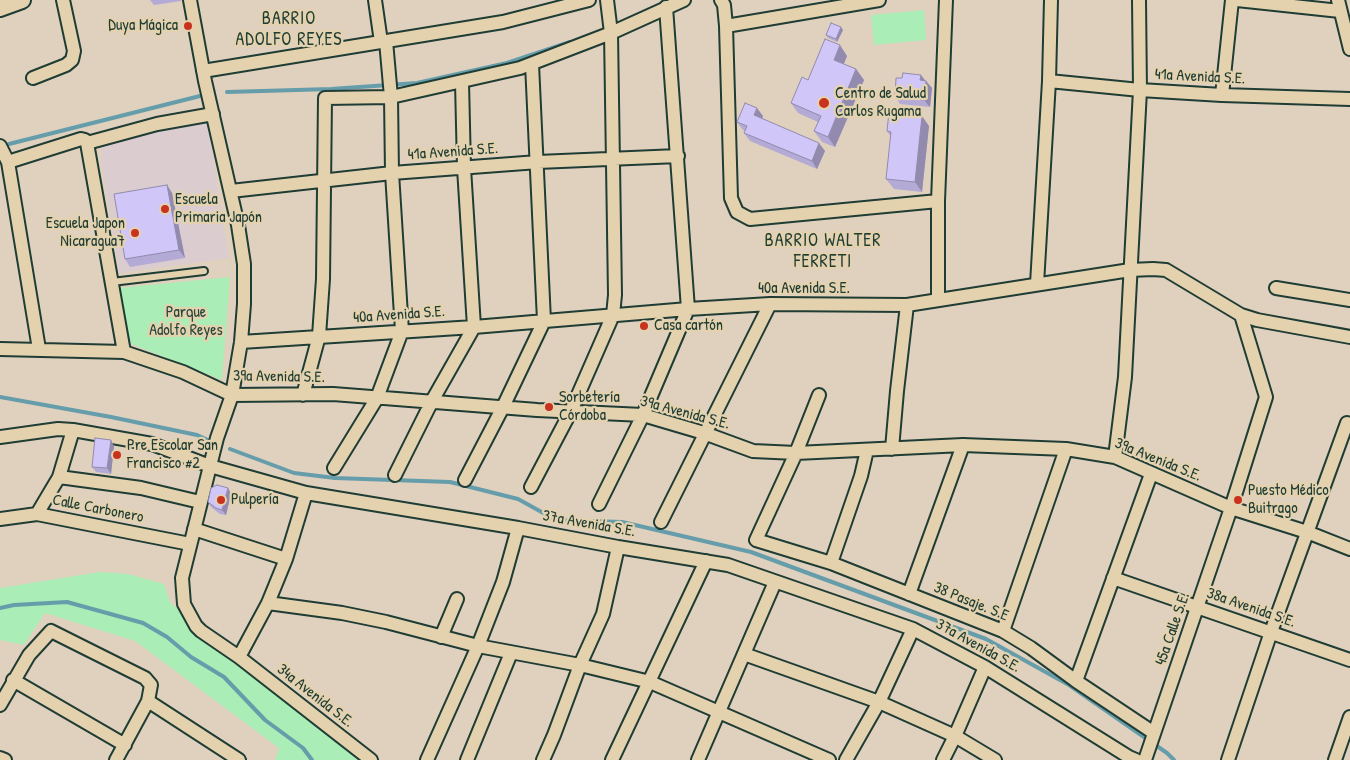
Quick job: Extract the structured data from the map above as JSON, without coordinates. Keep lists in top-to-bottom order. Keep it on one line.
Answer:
{"streets":{"street":["41a Avenida S.E.","40a Avenida S.E.","39a Avenida S.E.","Calle Carbonero","37a Avenida S.E.","38 Pasaje. S.E","38a Avenida S.E.","45a Calle S.E.","34a Avenida S.E."]},"crossings":[["41a Avenida S.E.","34a Avenida S.E."],["40a Avenida S.E.","45a Calle S.E."],["40a Avenida S.E.","34a Avenida S.E."],["39a Avenida S.E.","38 Pasaje. S.E"],["39a Avenida S.E.","45a Calle S.E."],["39a Avenida S.E.","34a Avenida S.E."],["Calle Carbonero","34a Avenida S.E."],["37a Avenida S.E.","34a Avenida S.E."],["38 Pasaje. S.E","45a Calle S.E."],["38a Avenida S.E.","45a Calle S.E."]],"districts":["BARRIO ADOLFO REYES","BARRIO WALTER FERRETI"],"parks":["Parque Adolfo Reyes"],"places":["Duya Mágica","Centro de Salud Carlos Rugama","Escuela Primaria Japón","Escuela Japon Nicaragua7","Casa cartón","Sorbetería Córdoba","Pre Escolar San Francisco #2","Pulpería","Puesto Médico Buitrago"]}
